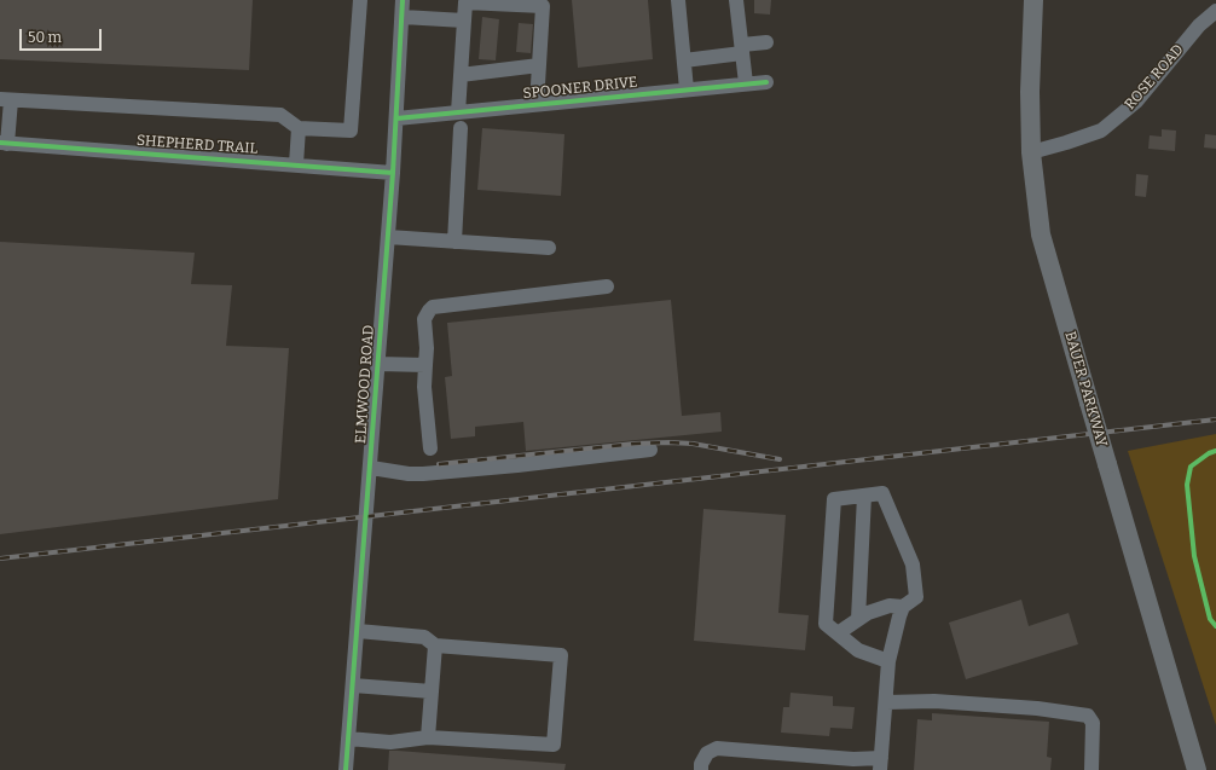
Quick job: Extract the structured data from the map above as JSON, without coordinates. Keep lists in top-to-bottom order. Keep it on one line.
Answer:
{"streets":{"main road":["BAUER PARKWAY"],"street":["ROSE ROAD","SPOONER DRIVE","SHEPHERD TRAIL","ELMWOOD ROAD"]},"crossings":[["ROSE ROAD","BAUER PARKWAY"],["SPOONER DRIVE","ELMWOOD ROAD"],["SHEPHERD TRAIL","ELMWOOD ROAD"]],"scale_bar":"50 m"}
